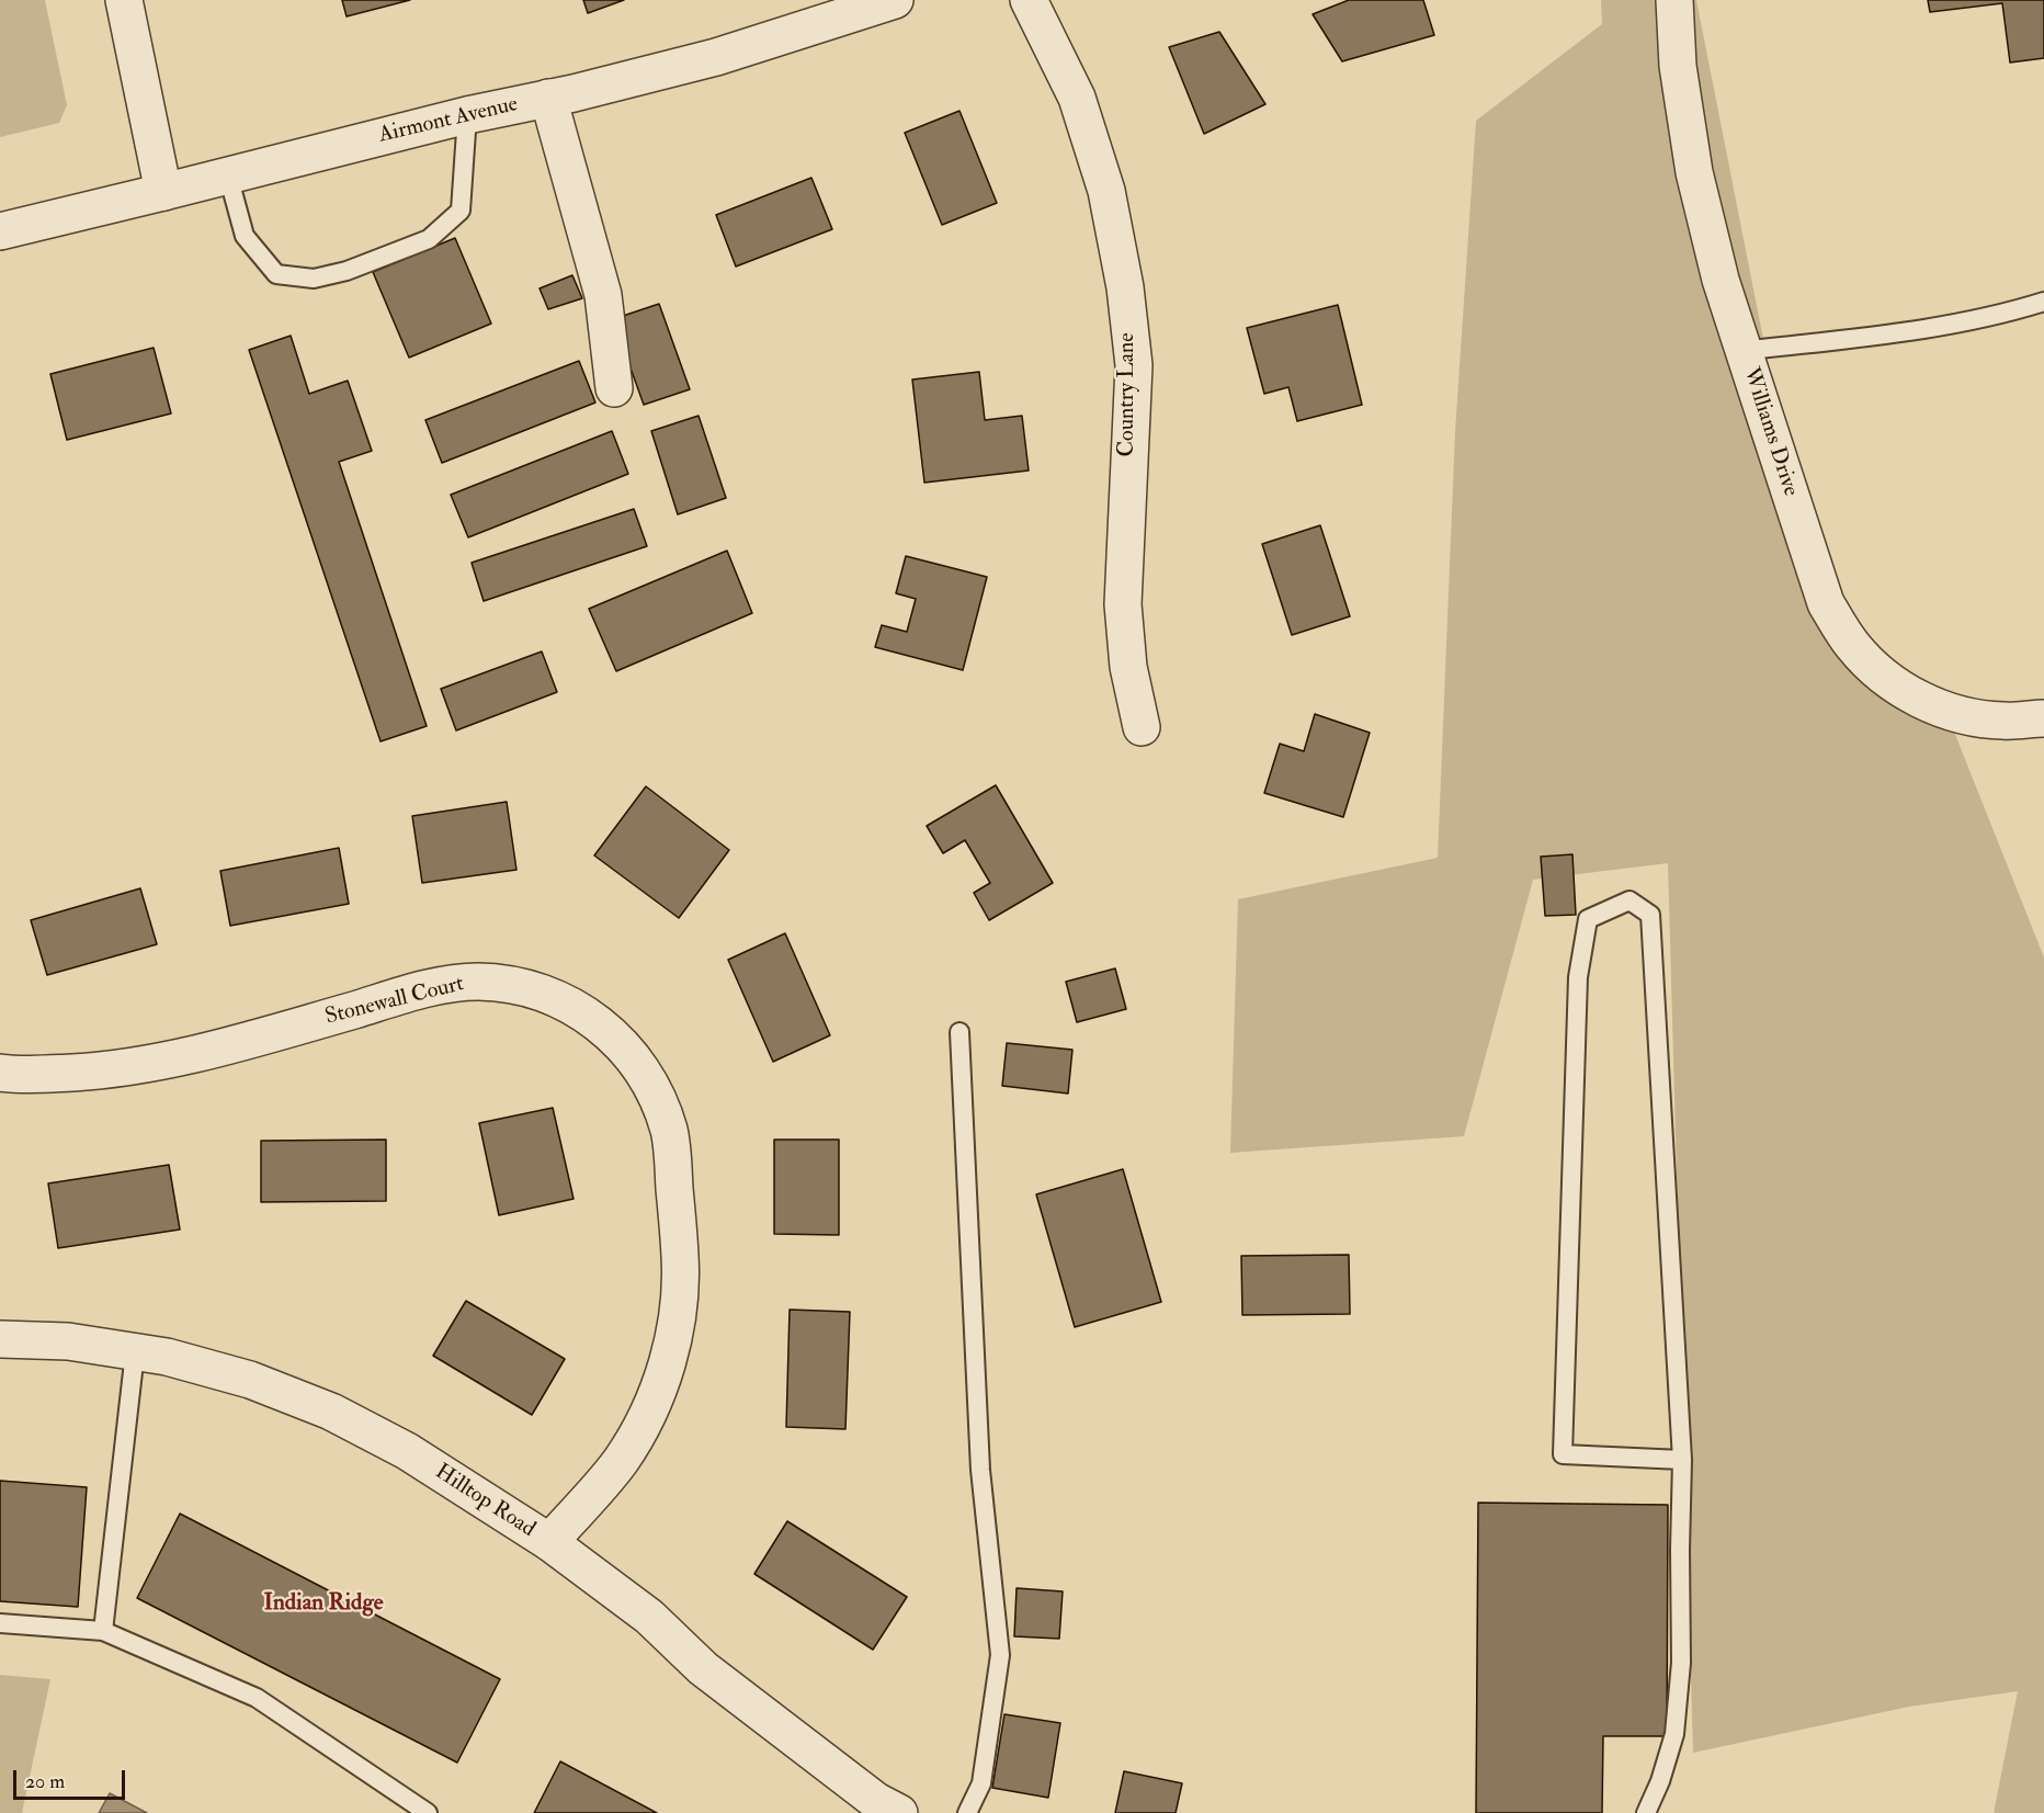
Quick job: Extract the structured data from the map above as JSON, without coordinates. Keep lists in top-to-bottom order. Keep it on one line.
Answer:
{"streets":{"street":["Airmont Avenue","Country Lane","Williams Drive","Stonewall Court","Hilltop Road"]},"crossings":[["Stonewall Court","Hilltop Road"]],"districts":["Indian Ridge"],"scale_bar":"20 m"}
